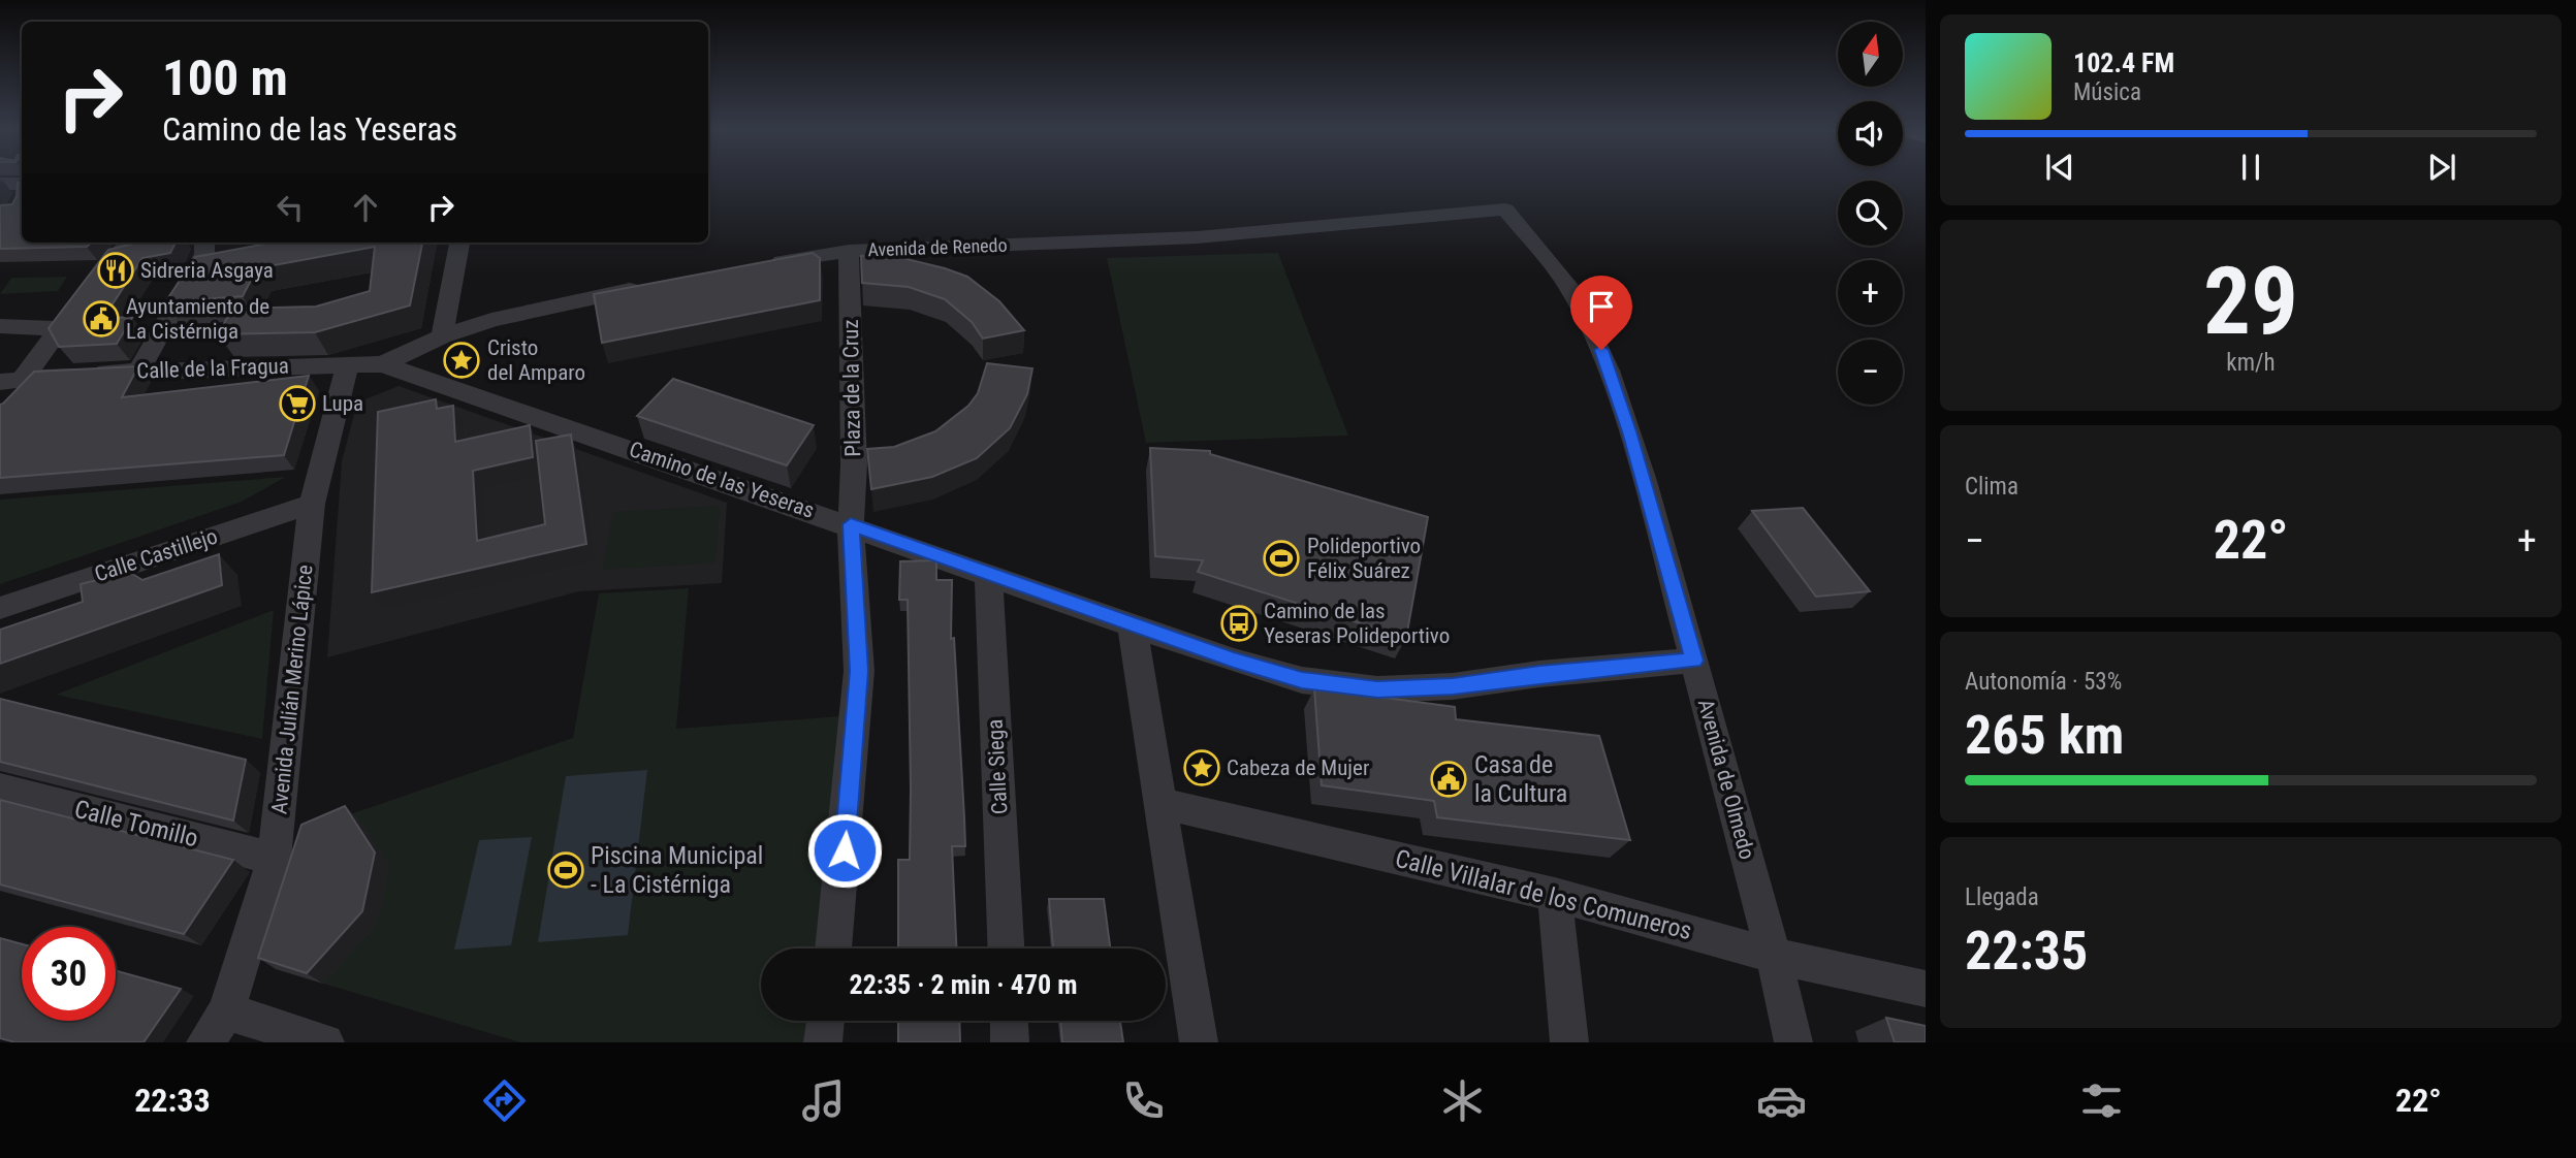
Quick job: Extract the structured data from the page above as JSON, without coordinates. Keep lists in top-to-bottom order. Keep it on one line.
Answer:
{"streets":{"street":["Avenida de Renedo","Calle de la Fragua","Plaza de la Cruz","Camino de las Yeseras","Calle Castillejo","Avenida Julián Merino Lápice","Calle Siega","Avenida de Olmedo","Calle Tomillo","Calle Villalar de los Comuneros"]},"crossings":[["Avenida de Renedo","Plaza de la Cruz"],["Avenida de Renedo","Avenida de Olmedo"],["Calle de la Fragua","Camino de las Yeseras"],["Calle de la Fragua","Avenida Julián Merino Lápice"],["Plaza de la Cruz","Camino de las Yeseras"],["Camino de las Yeseras","Calle Siega"],["Camino de las Yeseras","Avenida de Olmedo"],["Calle Castillejo","Avenida Julián Merino Lápice"],["Avenida Julián Merino Lápice","Calle Tomillo"],["Avenida de Olmedo","Calle Villalar de los Comuneros"]],"places":{"restaurant":["Sidreria Asgaya"],"public building":["Ayuntamiento de La Cistérniga","Casa de la Cultura"],"place":["Cristo del Amparo","Cabeza de Mujer"],"supermarket":["Lupa"],"sports":["Polideportivo Félix Suárez","Piscina Municipal - La Cistérniga"],"bus stop":["Camino de las Yeseras Polideportivo"]},"north":"top","page":{"map_buttons":["+","−"],"turn":["100 m","Camino de las Yeseras"],"song":["102.4 FM","Música"],"tile":[["29","km/h"],"Clima",["Autonomía · 53%","265 km"],["Llegada","22:35"]],"heat":["−","22°","+"],"limit":"30","trip":"22:35 · 2 min · 470 m","tabs":["22:33","22°"]}}
